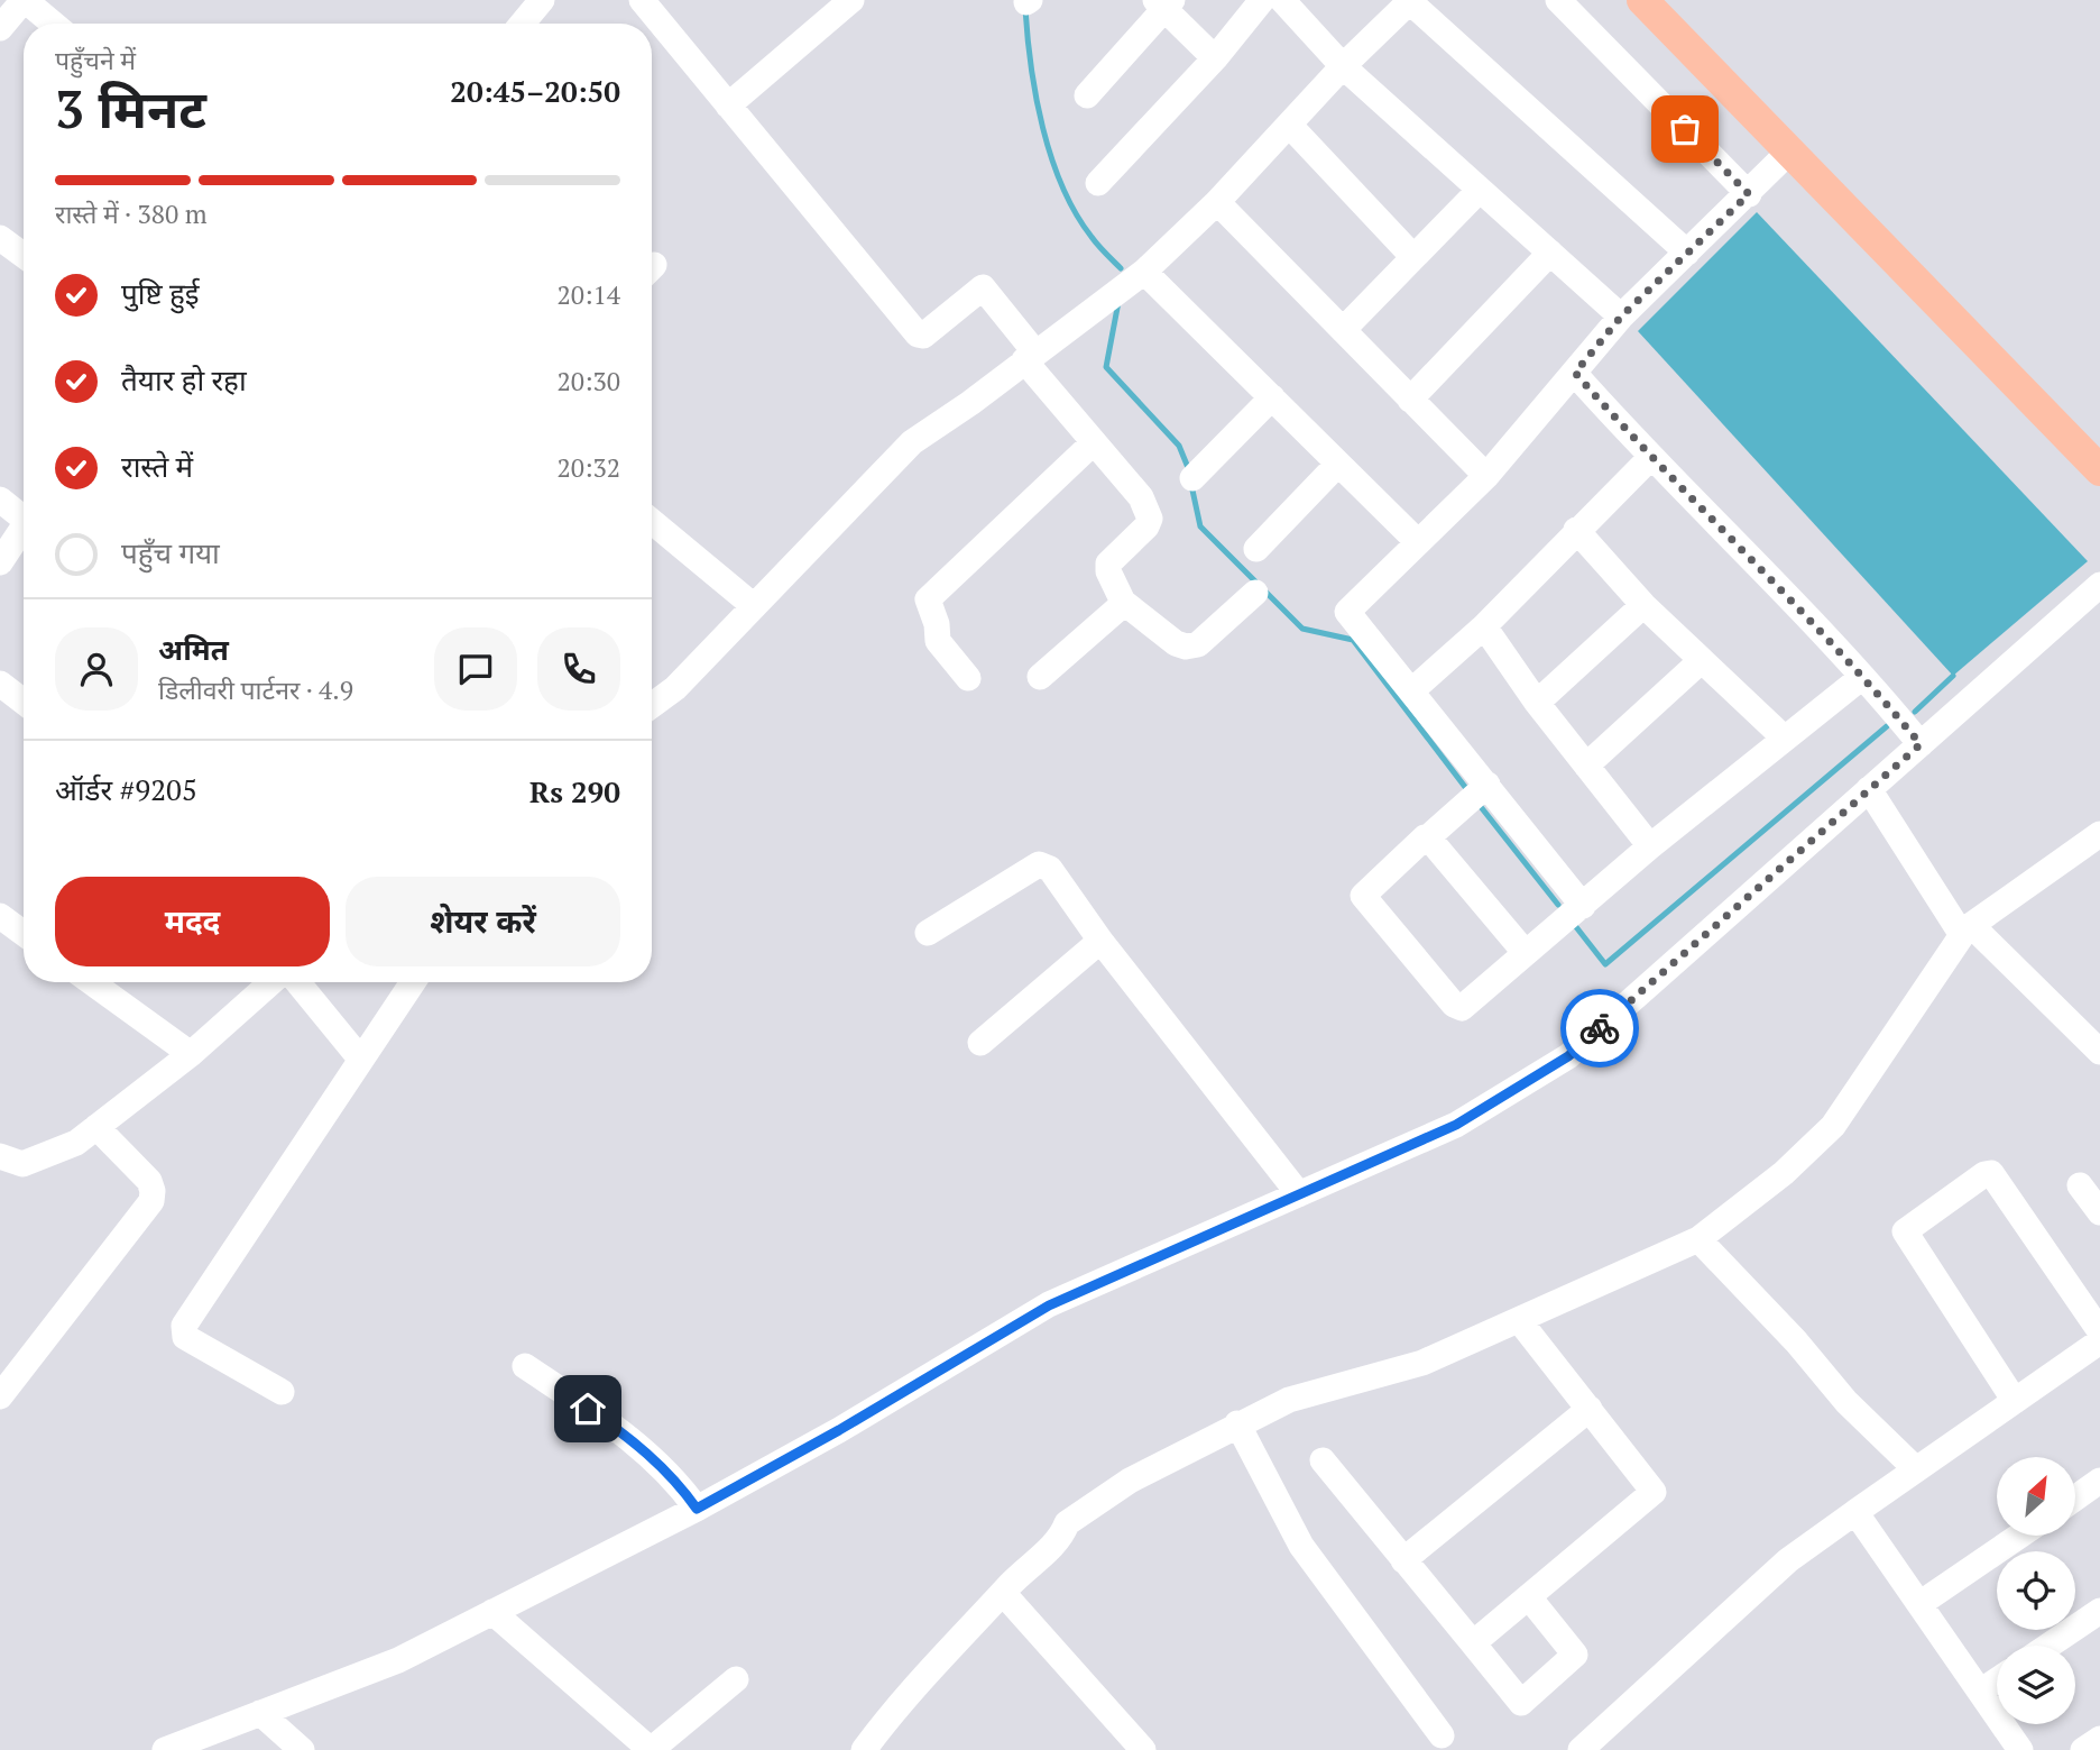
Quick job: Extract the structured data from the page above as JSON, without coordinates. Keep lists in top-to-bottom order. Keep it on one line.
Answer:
{"north":"top right","page":{"heading":["3 मिनट","पहुँचने में","20:45–20:50"],"panel":["अमित","डिलीवरी पार्टनर · 4.9","ऑर्डर #9205","Rs 290"],"bar":"रास्ते में · 380 m","list":[["पुष्टि हुई","20:14"],["तैयार हो रहा","20:30"],["रास्ते में","20:32"],"पहुँच गया"],"buttons":["मदद","शेयर करें"]}}
